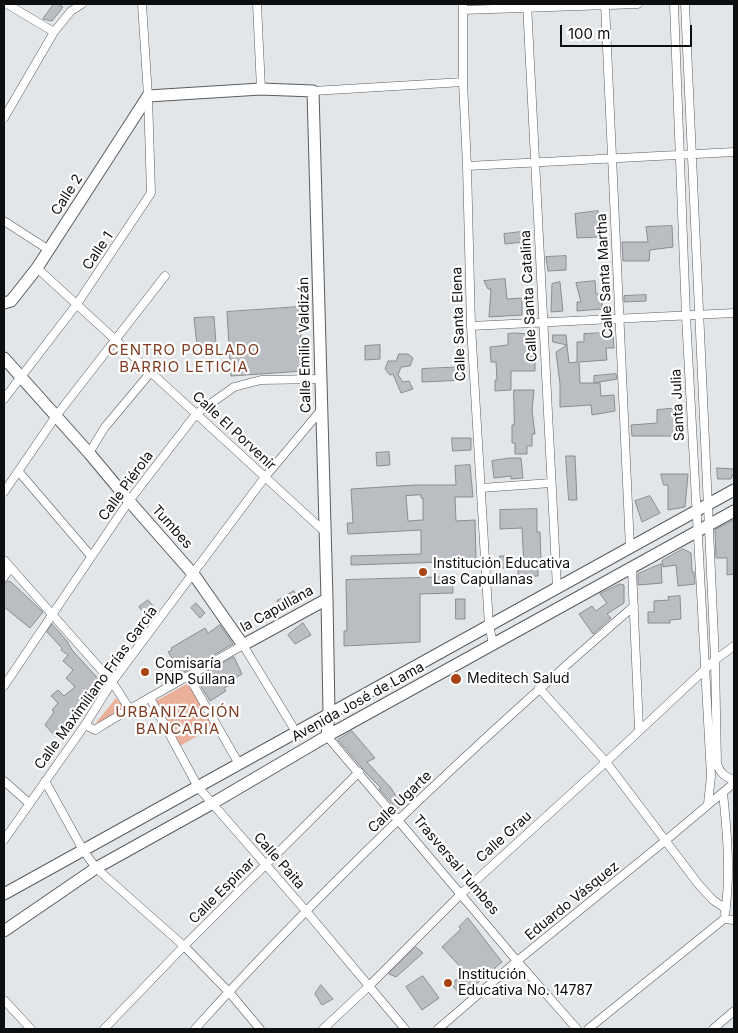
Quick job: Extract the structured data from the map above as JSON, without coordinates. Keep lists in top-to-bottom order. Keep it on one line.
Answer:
{"streets":{"main road":["Calle 2","Calle Emilio Valdizán","Tumbes","la Capullana","Avenida José de Lama"],"street":["Calle 1","Calle Santa Martha","Calle Santa Catalina","Calle Santa Elena","Santa Julia","Calle El Porvenir","Calle Piérola","Calle Maximiliano Frías García","Calle Ugarte","Calle Grau","Calle Paita","Trasversal Tumbes","Calle Espinar","Eduardo Vásquez"]},"crossings":[["Calle 2","Calle 1"],["Calle 2","Calle El Porvenir"],["Calle 1","Calle El Porvenir"],["Calle 1","Tumbes"],["Calle Santa Martha","Avenida José de Lama"],["Calle Santa Catalina","Avenida José de Lama"],["Calle Santa Elena","Avenida José de Lama"],["Calle Emilio Valdizán","Calle El Porvenir"],["Calle Emilio Valdizán","Calle Piérola"],["Calle Emilio Valdizán","la Capullana"],["Calle Emilio Valdizán","Calle Maximiliano Frías García"],["Calle Emilio Valdizán","Avenida José de Lama"],["Santa Julia","Avenida José de Lama"],["Santa Julia","Calle Grau"],["Santa Julia","Eduardo Vásquez"],["Calle El Porvenir","Calle Piérola"],["Calle El Porvenir","Calle Maximiliano Frías García"],["Calle Piérola","Tumbes"],["Tumbes","la Capullana"],["Tumbes","Calle Maximiliano Frías García"],["Tumbes","Avenida José de Lama"],["Avenida José de Lama","Calle Paita"],["Avenida José de Lama","Trasversal Tumbes"],["Calle Ugarte","Calle Paita"],["Calle Ugarte","Trasversal Tumbes"],["Calle Grau","Calle Paita"],["Calle Grau","Trasversal Tumbes"],["Calle Paita","Calle Espinar"],["Trasversal Tumbes","Calle Espinar"],["Trasversal Tumbes","Eduardo Vásquez"]],"districts":["CENTRO POBLADO BARRIO LETICIA","URBANIZACIÓN BANCARIA"],"places":["Institución Educativa Las Capullanas","Comisaría PNP Sullana","Meditech Salud","Institución Educativa No. 14787"],"scale_bar":"100 m"}
